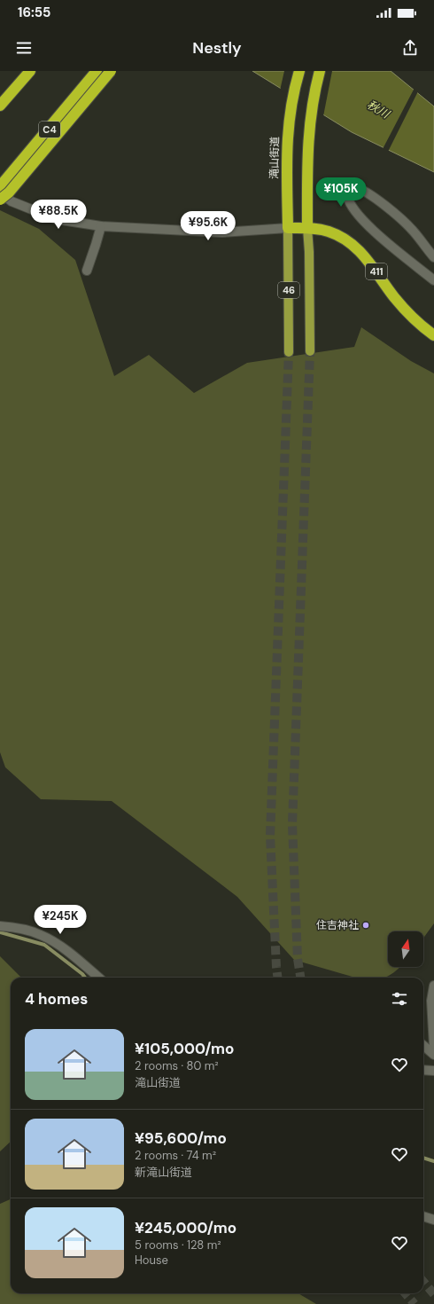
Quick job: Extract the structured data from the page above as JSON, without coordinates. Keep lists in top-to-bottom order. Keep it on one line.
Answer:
{"streets":{"highway":["C4","滝山街道","411"],"main road":["46"]},"crossings":[["滝山街道","411"],["滝山街道","46"],["411","46"]],"water":["秋川"],"places":["住吉神社"],"north":"top","page":{"status":"16:55","header":"Nestly","price":["¥105K","¥88.5K","¥95.6K","¥245K"],"heading":"4 homes","list":[{"name":"¥105,000/mo","note":"2 rooms · 80 m² · 滝山街道"},{"name":"¥95,600/mo","note":"2 rooms · 74 m² · 新滝山街道"},{"name":"¥245,000/mo","note":"5 rooms · 128 m² · House"}]}}
